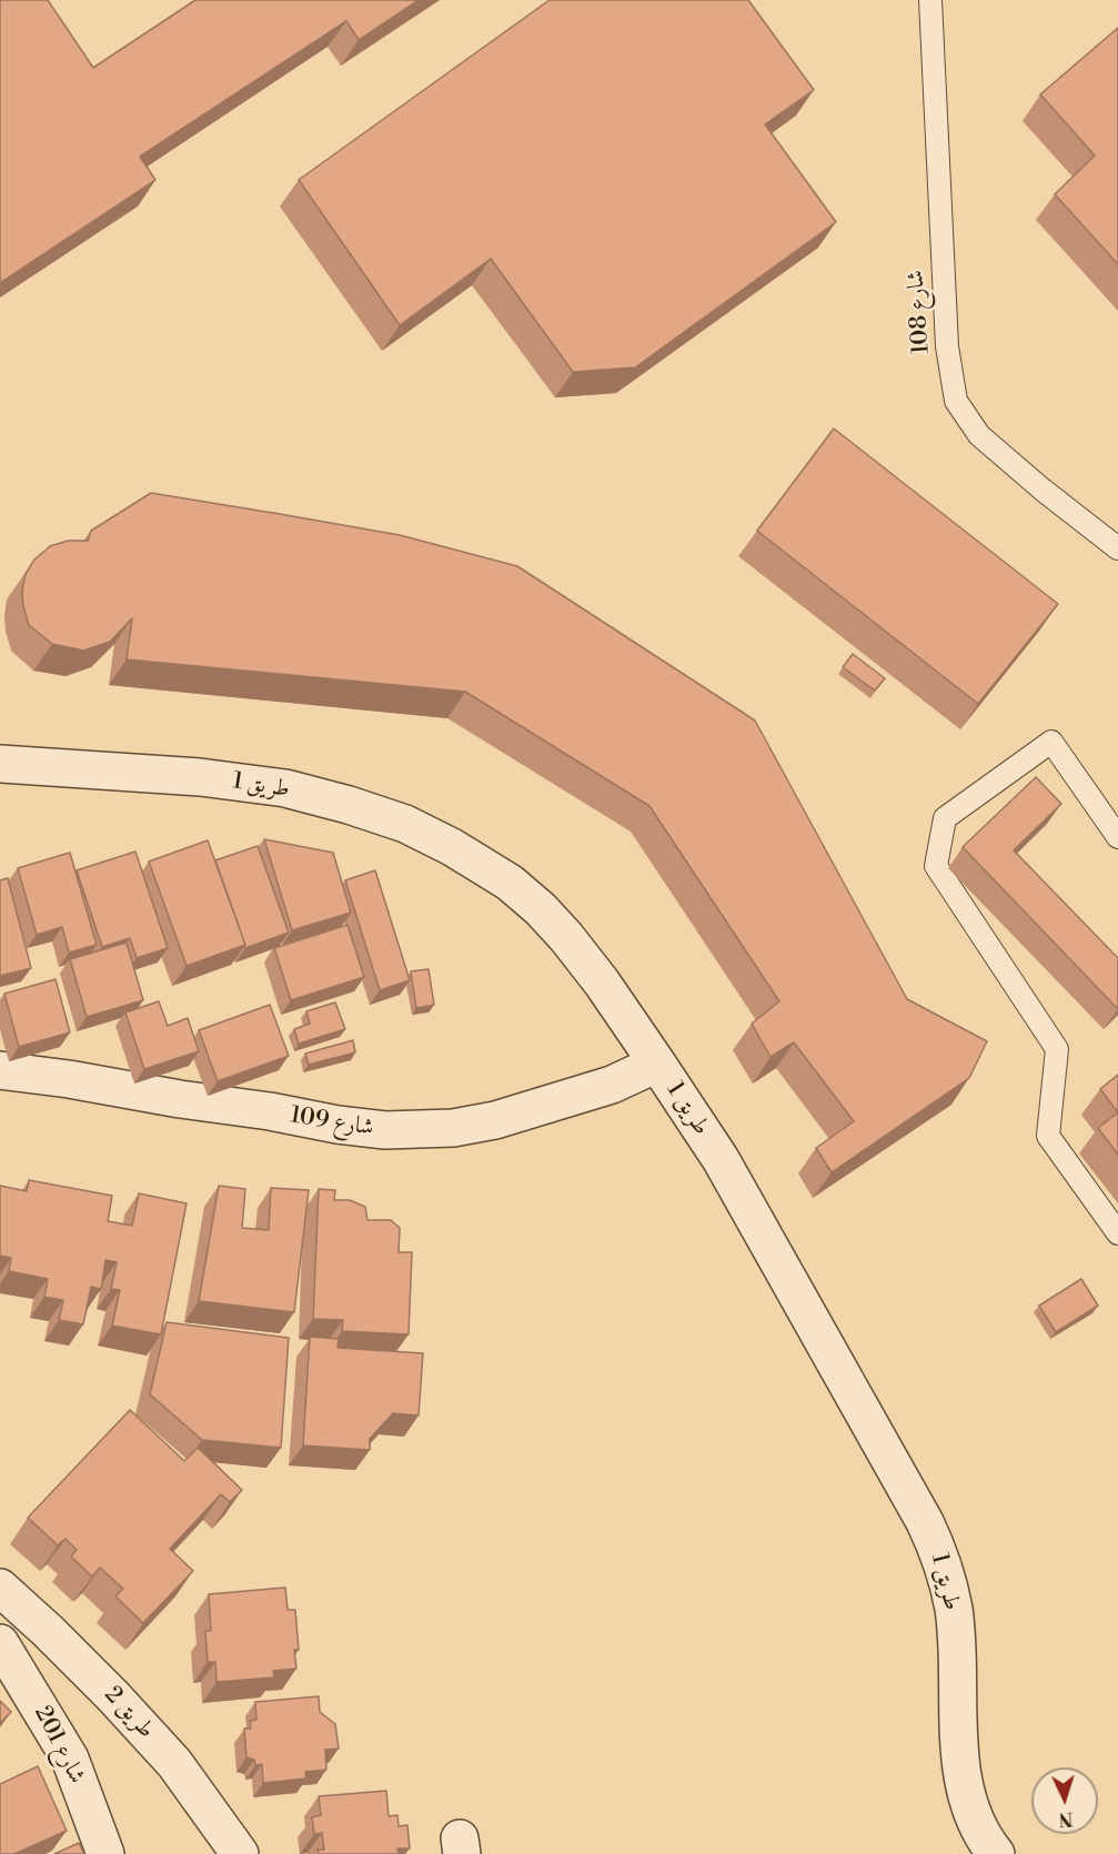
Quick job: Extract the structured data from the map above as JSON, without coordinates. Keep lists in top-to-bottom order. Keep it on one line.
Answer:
{"streets":{"street":["طريق 1","شارع 109","طريق 2","شارع 201"],"lane":["شارع 108"]},"crossings":[["طريق 1","شارع 109"]],"north":"bottom"}
